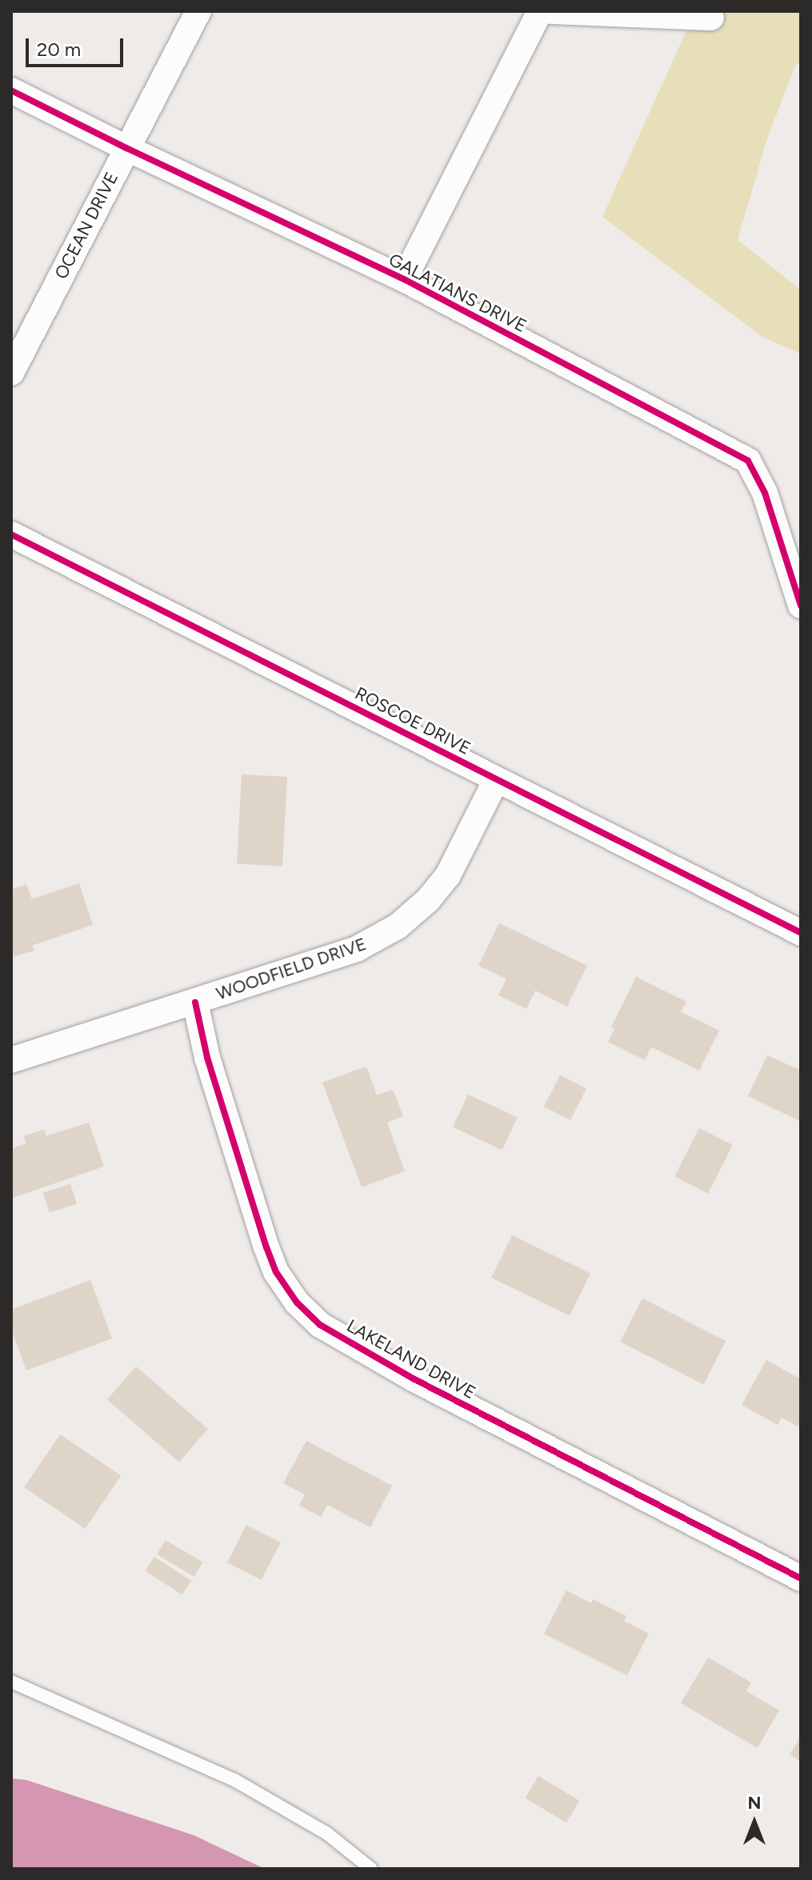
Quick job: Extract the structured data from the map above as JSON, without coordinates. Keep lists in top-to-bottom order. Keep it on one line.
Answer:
{"streets":{"street":["OCEAN DRIVE","GALATIANS DRIVE","ROSCOE DRIVE","WOODFIELD DRIVE","LAKELAND DRIVE"]},"crossings":[["OCEAN DRIVE","GALATIANS DRIVE"],["ROSCOE DRIVE","WOODFIELD DRIVE"],["WOODFIELD DRIVE","LAKELAND DRIVE"]],"scale_bar":"20 m","north":"top"}
